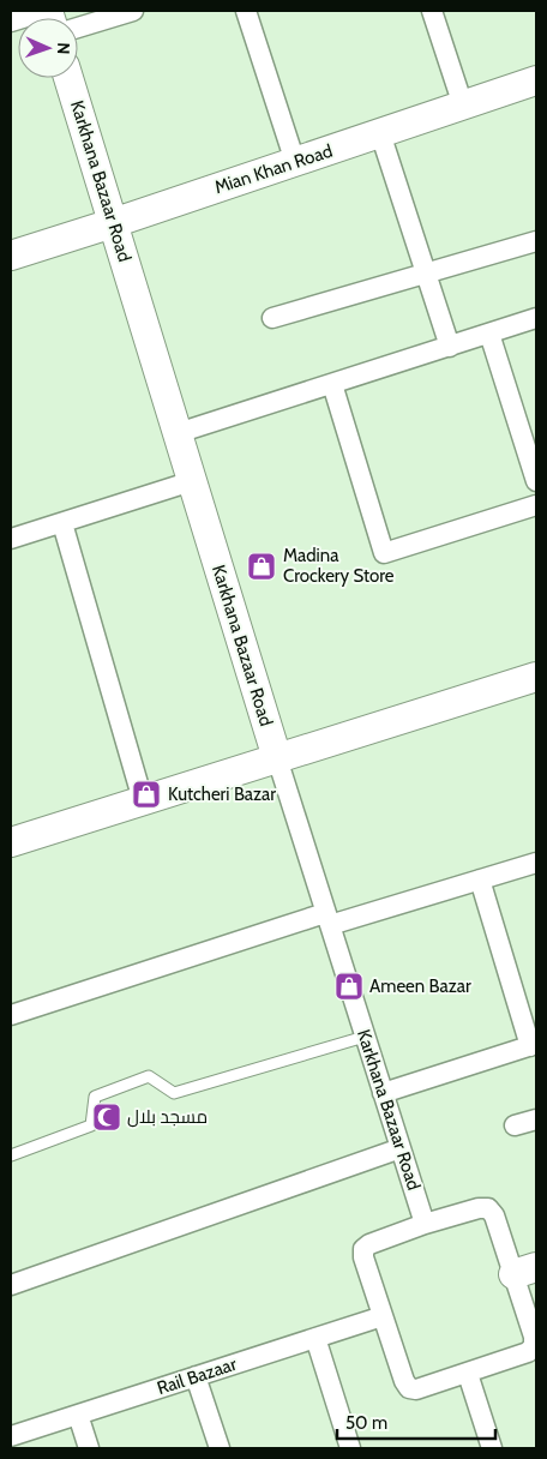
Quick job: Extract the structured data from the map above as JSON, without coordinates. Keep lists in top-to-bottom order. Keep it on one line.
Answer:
{"streets":{"street":["Mian Khan Road","Karkhana Bazaar Road","Rail Bazaar"]},"crossings":[["Mian Khan Road","Karkhana Bazaar Road"],["Karkhana Bazaar Road","Rail Bazaar"]],"places":{"shop":["Madina Crockery Store","Kutcheri Bazar","Ameen Bazar"],"mosque":["مسجد بلال"]},"scale_bar":"50 m","north":"right"}
